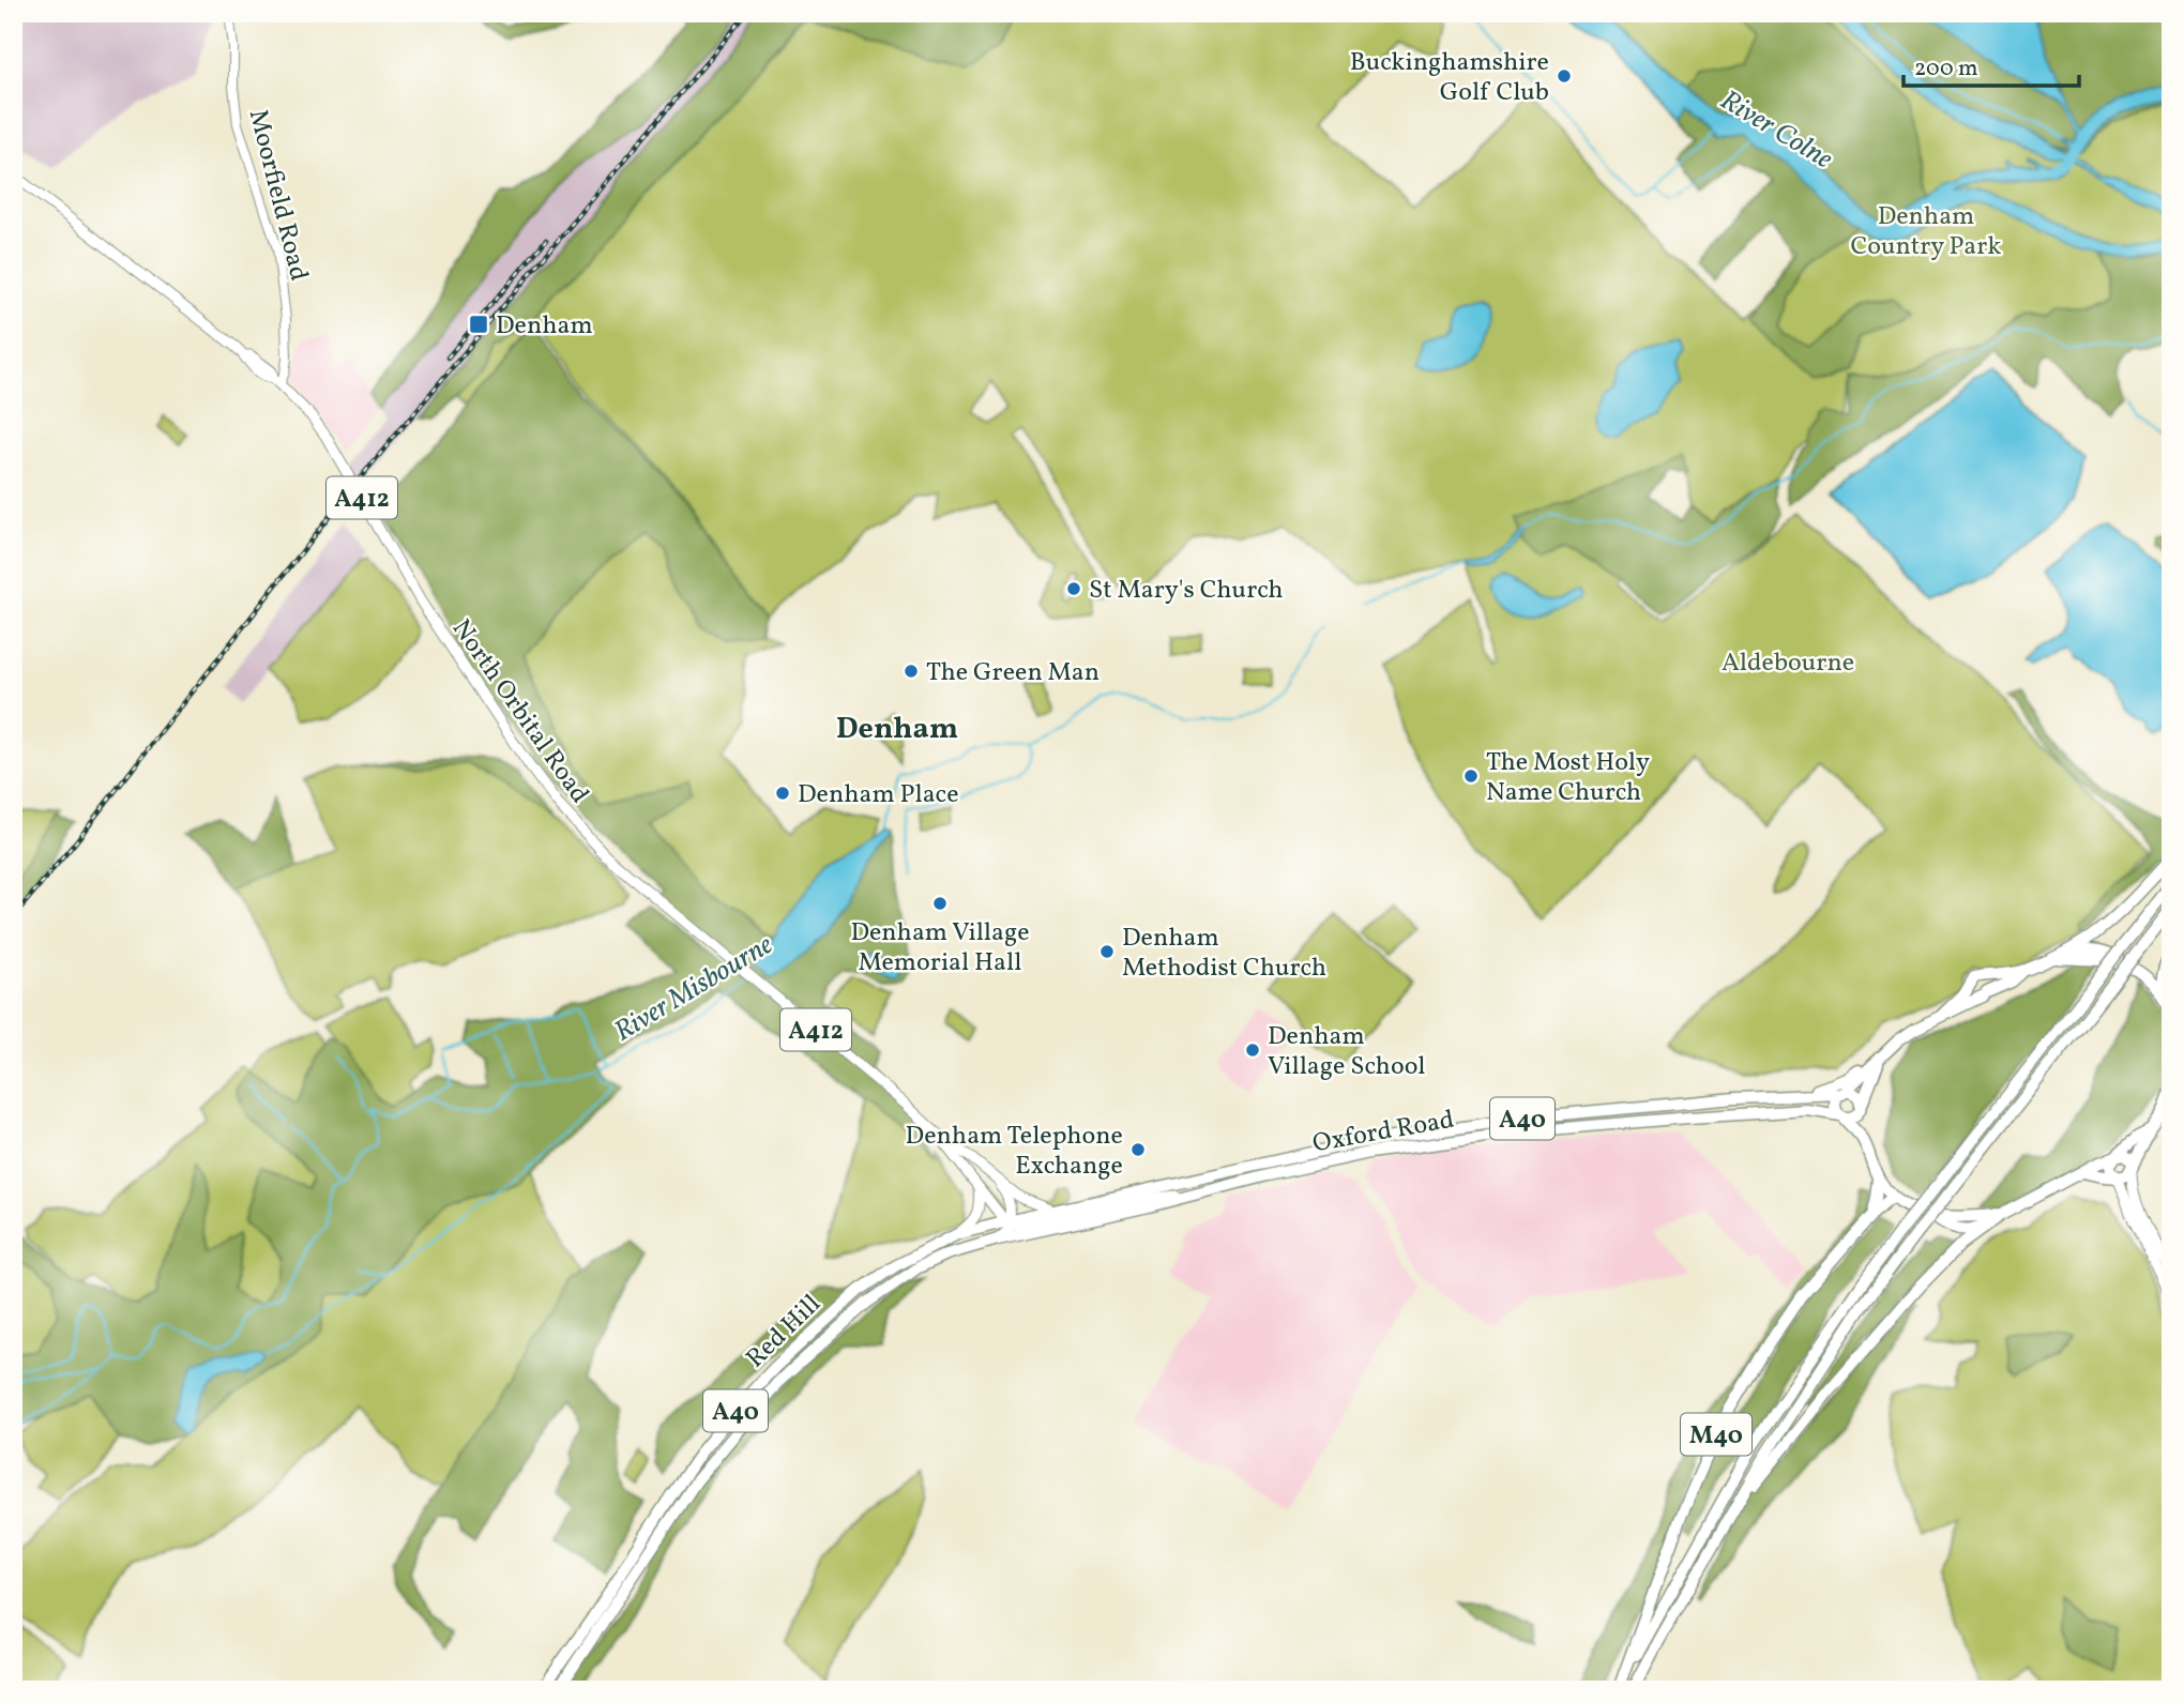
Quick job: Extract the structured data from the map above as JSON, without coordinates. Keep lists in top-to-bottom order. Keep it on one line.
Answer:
{"streets":{"highway":["A40","Oxford Road","Red Hill","M40"],"main road":["A412","North Orbital Road"],"street":["Moorfield Road"]},"crossings":[["Moorfield Road","North Orbital Road"],["North Orbital Road","A40"],["North Orbital Road","Oxford Road"],["North Orbital Road","Red Hill"],["A40","Oxford Road"],["A40","Red Hill"],["Oxford Road","Red Hill"]],"districts":["Denham"],"water":["River Colne","River Misbourne"],"parks":["Denham Country Park","Aldebourne"],"places":{"other":["Buckinghamshire Golf Club","St Mary's Church","The Green Man","The Most Holy Name Church","Denham Place","Denham Village Memorial Hall","Denham Methodist Church","Denham Village School","Denham Telephone Exchange"],"transit":["Denham"]},"scale_bar":"200 m"}
